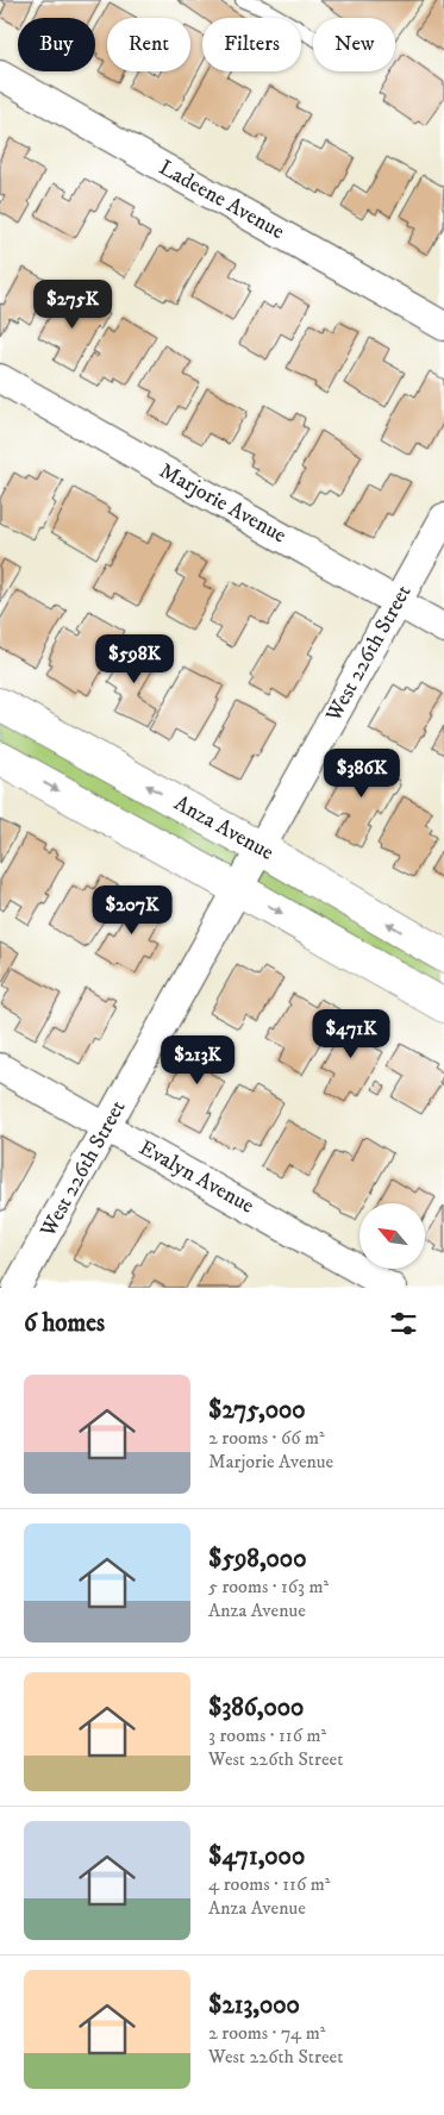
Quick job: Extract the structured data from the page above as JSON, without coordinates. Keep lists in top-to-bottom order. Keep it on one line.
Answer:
{"streets":{"main road":["Anza Avenue"],"street":["Ladeene Avenue","Marjorie Avenue","West 226th Street","Evalyn Avenue"]},"crossings":[["Marjorie Avenue","West 226th Street"],["West 226th Street","Anza Avenue"],["West 226th Street","Evalyn Avenue"]],"north":"top left","page":{"chip":["Buy","Rent","Filters","New"],"price":["$275K","$598K","$386K","$207K","$471K","$213K"],"heading":"6 homes","list":[{"name":"$275,000","note":"2 rooms · 66 m² · Marjorie Avenue"},{"name":"$598,000","note":"5 rooms · 163 m² · Anza Avenue"},{"name":"$386,000","note":"3 rooms · 116 m² · West 226th Street"},{"name":"$471,000","note":"4 rooms · 116 m² · Anza Avenue"},{"name":"$213,000","note":"2 rooms · 74 m² · West 226th Street"}]}}
